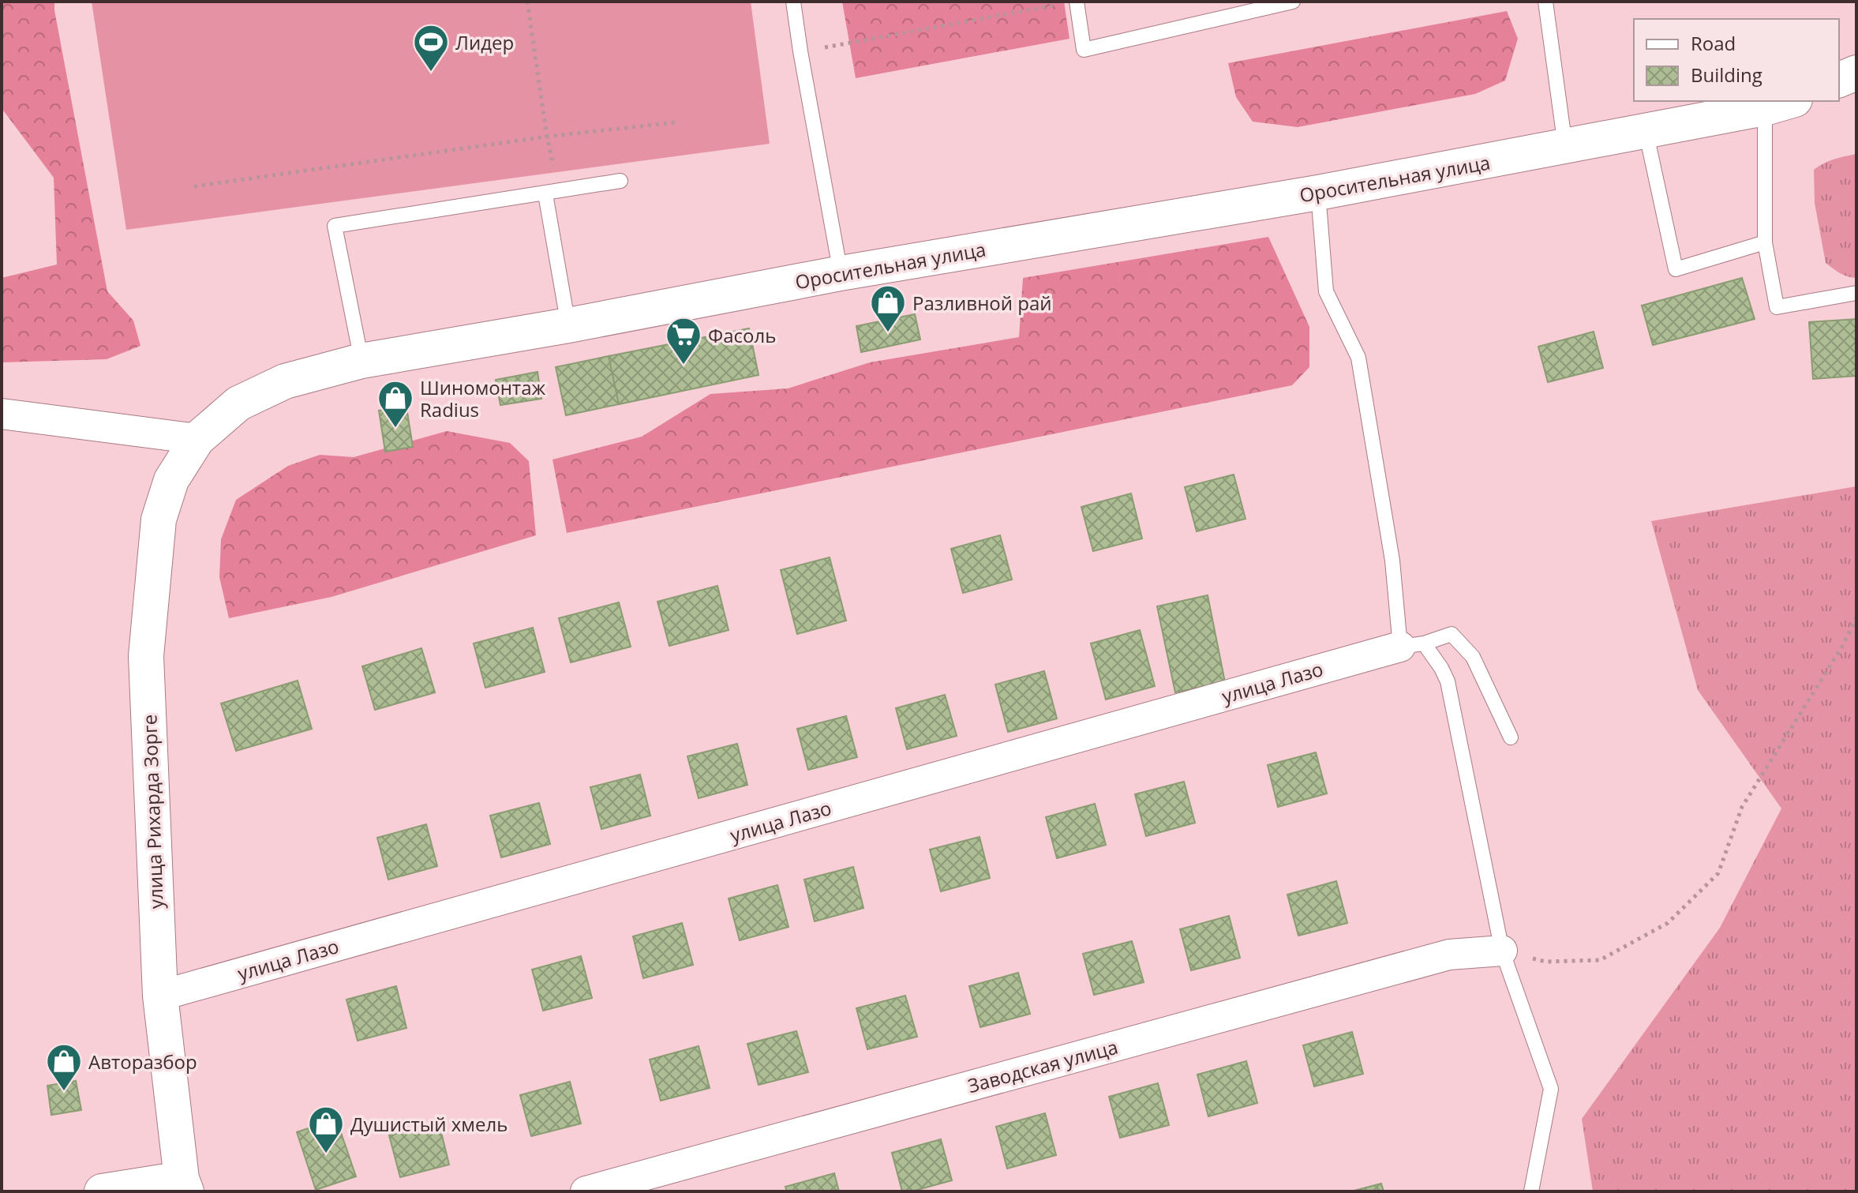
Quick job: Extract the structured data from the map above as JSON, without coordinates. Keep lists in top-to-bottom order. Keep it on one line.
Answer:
{"streets":{"main road":["Оросительная улица","улица Рихарда Зорге"],"street":["улица Лазо","Заводская улица"]},"crossings":[["Оросительная улица","улица Рихарда Зорге"],["улица Лазо","улица Рихарда Зорге"]],"places":{"sports":["Лидер"],"shop":["Разливной рай","Шиномонтаж Radius","Авторазбор","Душистый хмель"],"supermarket":["Фасоль"]},"legend":["Road","Building"]}
